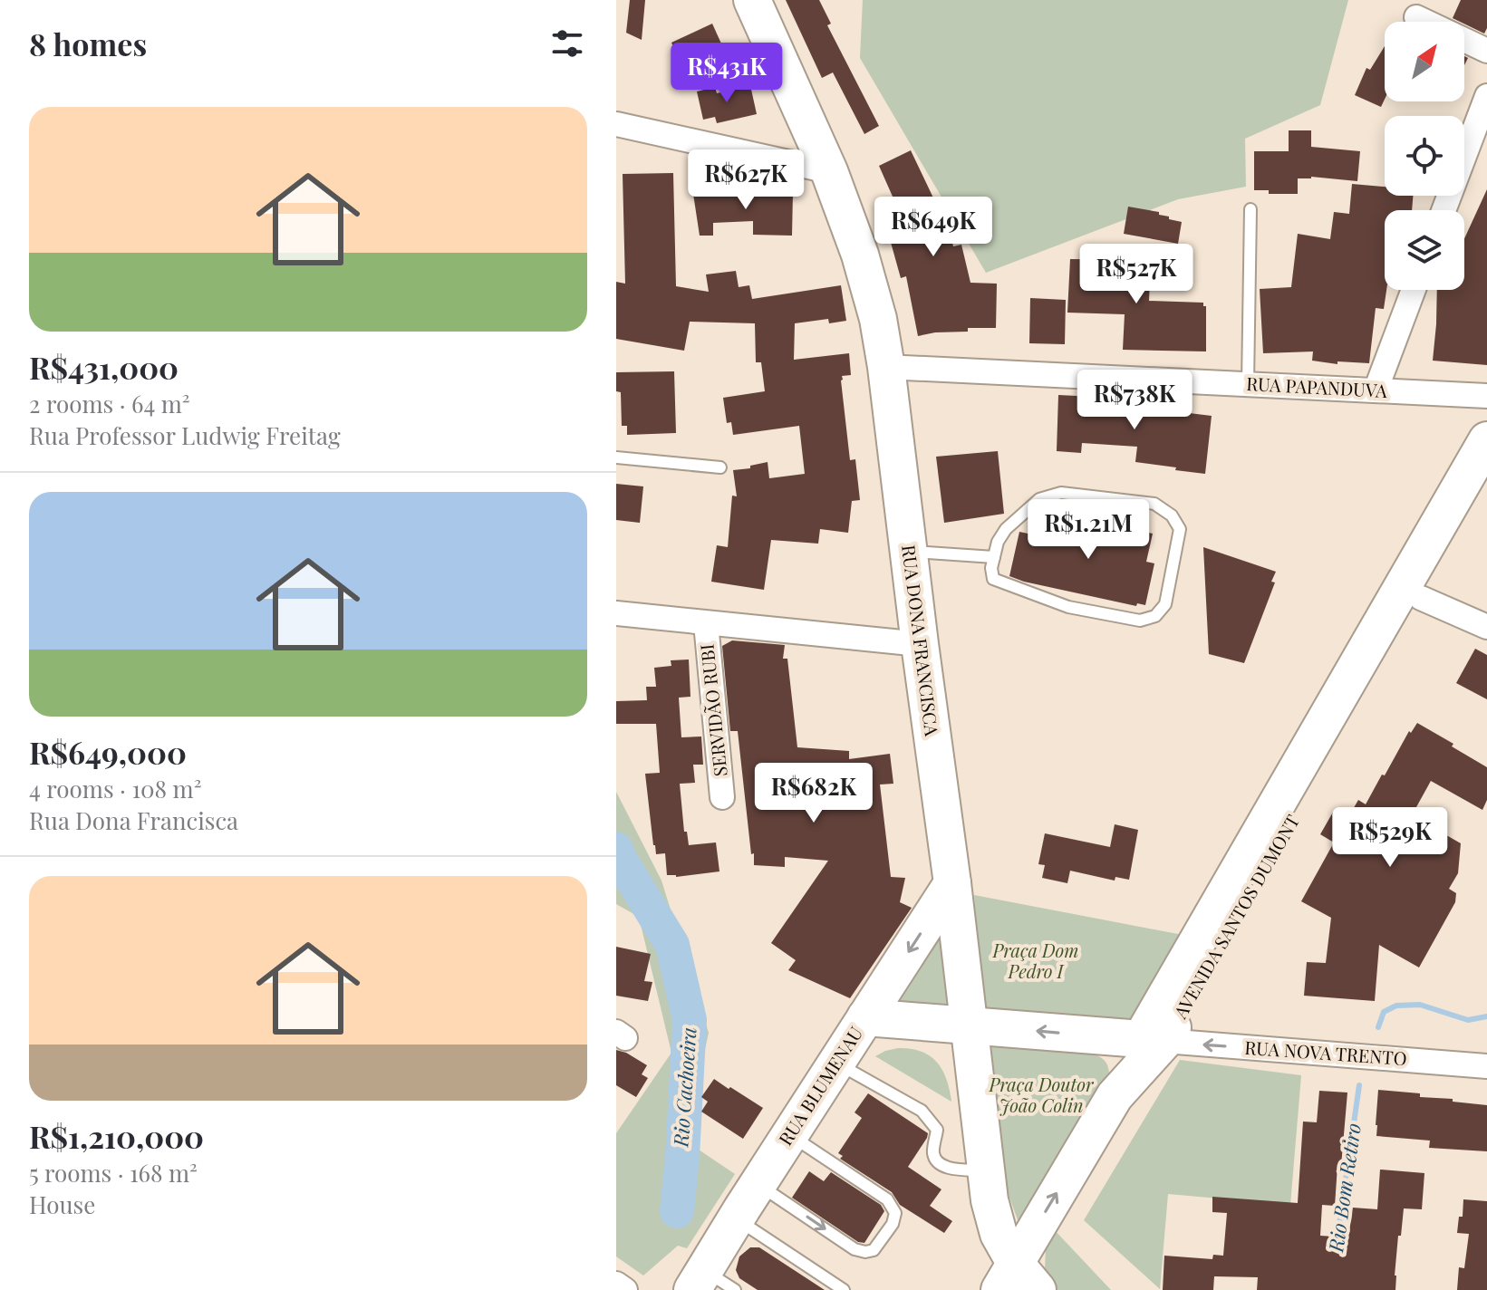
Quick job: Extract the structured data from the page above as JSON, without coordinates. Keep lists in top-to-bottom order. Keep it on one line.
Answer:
{"streets":{"main road":["RUA DONA FRANCISCA","AVENIDA SANTOS DUMONT","RUA NOVA TRENTO","RUA BLUMENAU"],"street":["RUA PAPANDUVA","SERVIDÃO RUBI"]},"crossings":[["RUA PAPANDUVA","RUA DONA FRANCISCA"],["RUA DONA FRANCISCA","RUA NOVA TRENTO"],["RUA DONA FRANCISCA","RUA BLUMENAU"],["AVENIDA SANTOS DUMONT","RUA NOVA TRENTO"],["RUA NOVA TRENTO","RUA BLUMENAU"]],"one_way":["RUA NOVA TRENTO"],"water":["Rio Cachoeira","Rio Bom Retiro"],"parks":["Praça Dom Pedro I","Praça Doutor João Colin"],"north":"top right","page":{"heading":"8 homes","price":["R$431K","R$627K","R$649K","R$527K","R$738K","R$1.21M","R$682K","R$529K"],"list":[{"name":"R$431,000","note":"2 rooms · 64 m² · Rua Professor Ludwig Freitag"},{"name":"R$649,000","note":"4 rooms · 108 m² · Rua Dona Francisca"},{"name":"R$1,210,000","note":"5 rooms · 168 m² · House"}]}}
